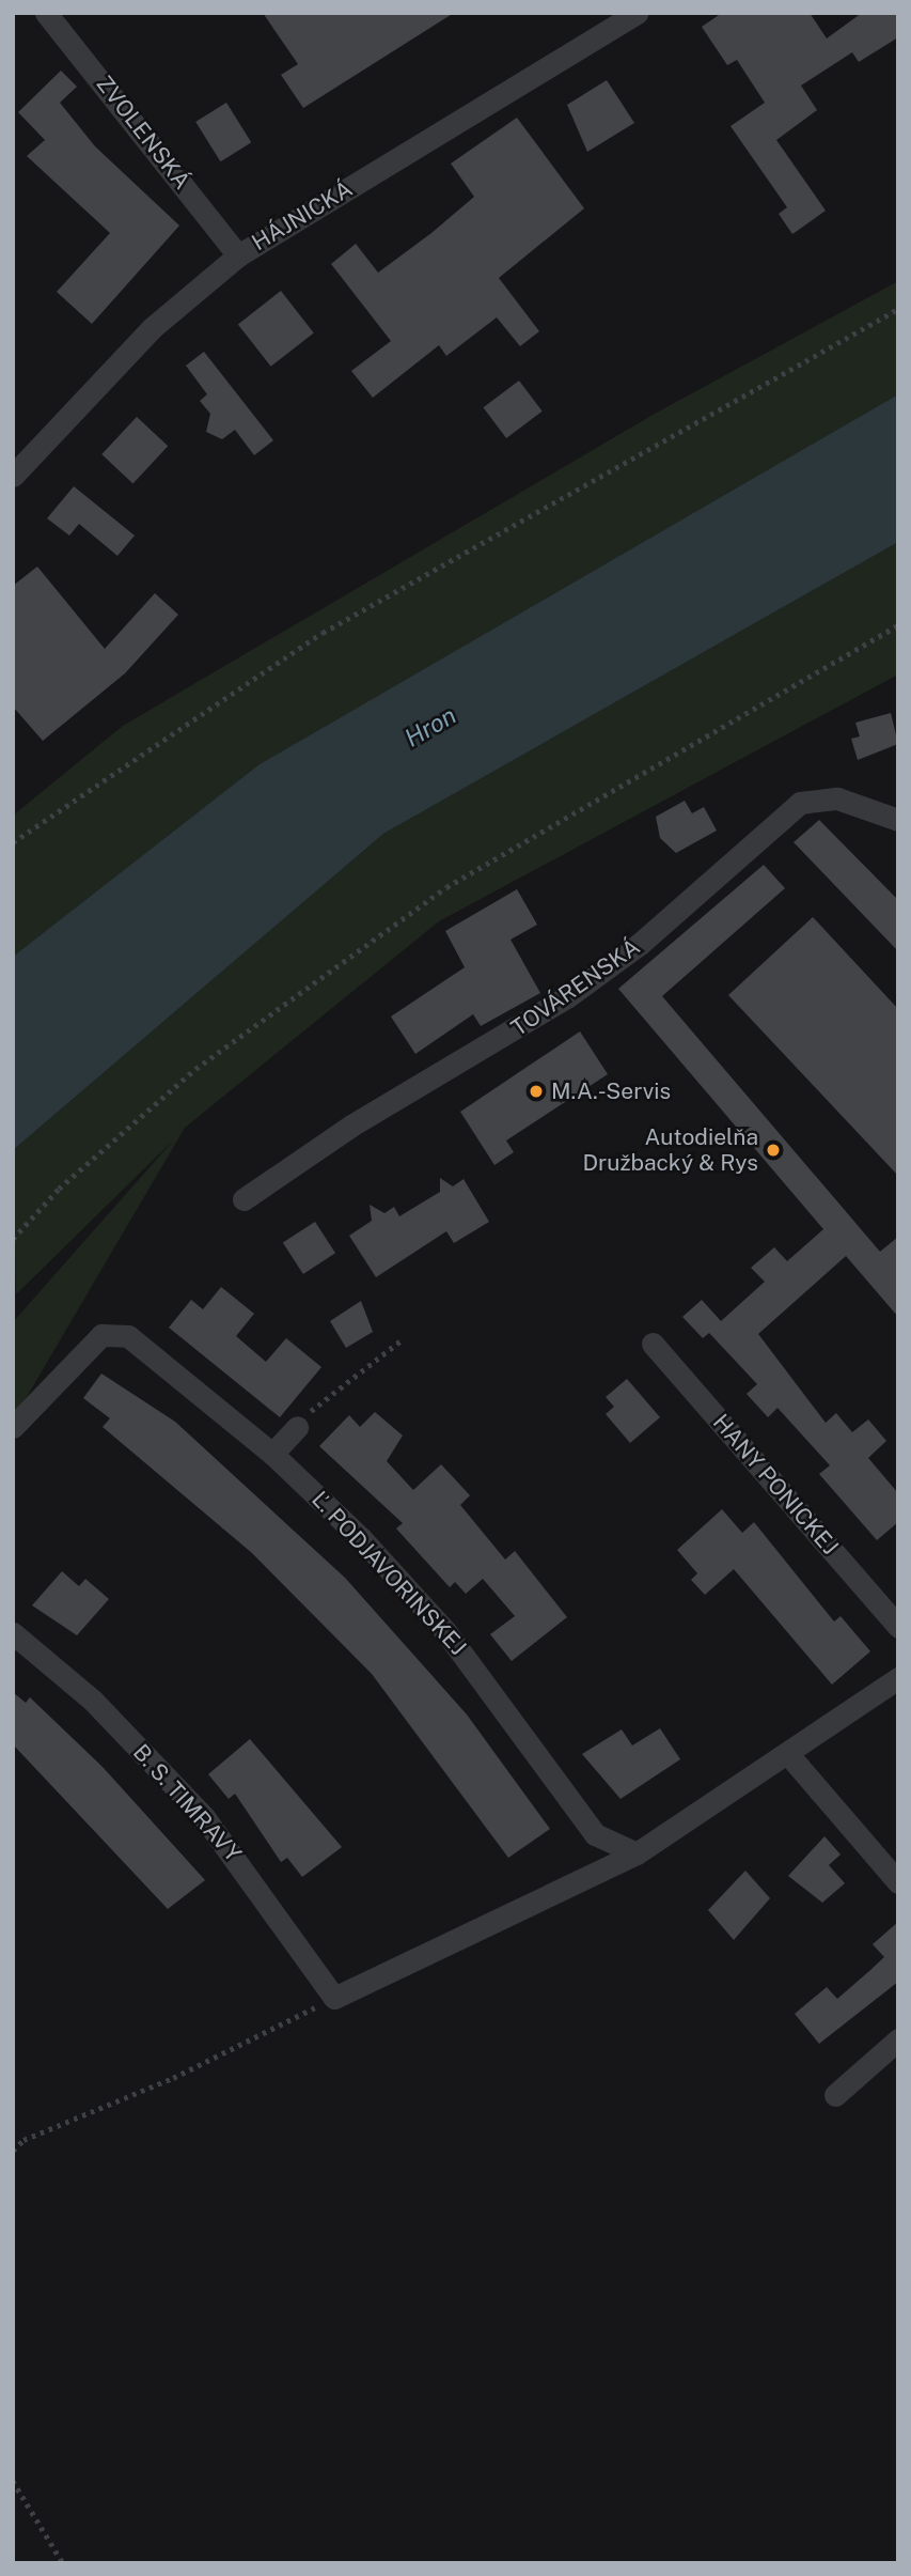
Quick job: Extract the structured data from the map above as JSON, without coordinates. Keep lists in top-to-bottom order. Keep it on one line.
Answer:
{"streets":{"street":["ZVOLENSKÁ","HÁJNICKÁ","TOVÁRENSKÁ","HANY PONICKEJ","Ľ. PODJAVORINSKEJ","B. S. TIMRAVY"]},"crossings":[["ZVOLENSKÁ","HÁJNICKÁ"]],"water":["Hron"],"places":["M.A.-Servis","Autodielňa Družbacký & Rys"]}
